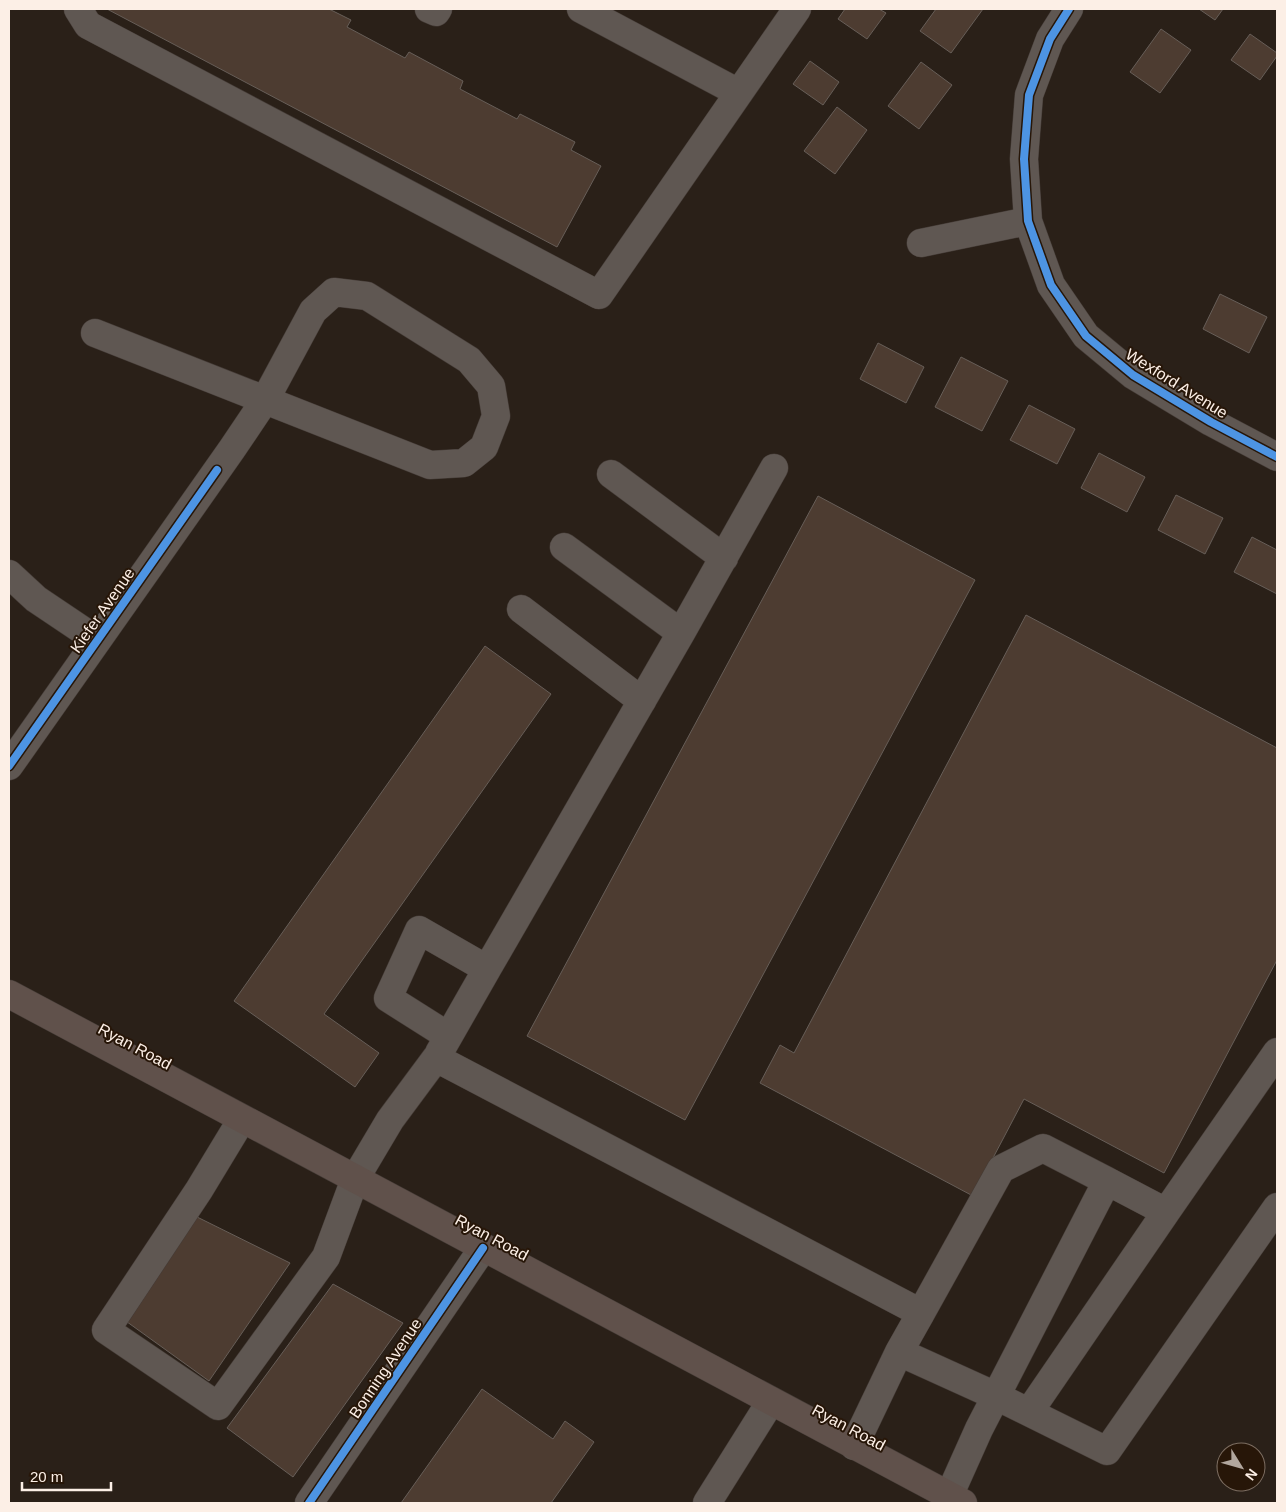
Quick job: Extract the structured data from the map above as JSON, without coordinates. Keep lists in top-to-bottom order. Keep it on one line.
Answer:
{"streets":{"main road":["Ryan Road"],"street":["Wexford Avenue","Kiefer Avenue","Bonning Avenue"]},"crossings":[["Ryan Road","Bonning Avenue"]],"scale_bar":"20 m","north":"bottom right"}
